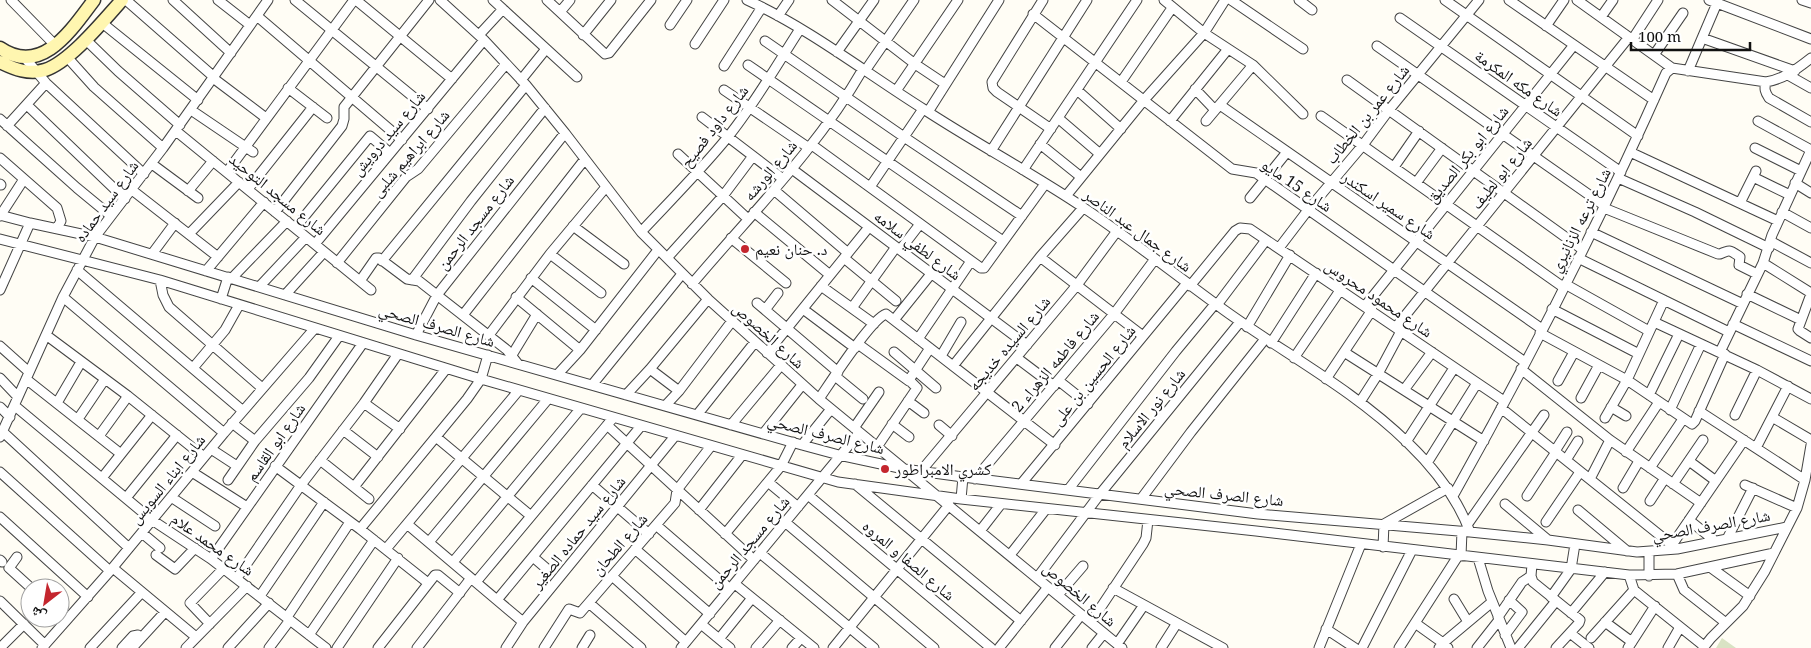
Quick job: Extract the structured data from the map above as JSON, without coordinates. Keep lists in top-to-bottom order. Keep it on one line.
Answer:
{"streets":{"street":["شارع مكه المكرمة","شارع عمر بن الخطاب","شارع داود فصيح","شارع سيد درويش","شارع ابراهيم شلبى","شارع ابو بكر الصديق","شارع الورشه","شارع ابو لطيف","شارع 15 مايو","شارع مسجد التوحيد","شارع سيد حماده","شارع سمير اسكندر","شارع ترعه الزنانيري","شارع مسجد الرحمن","شارع جمال عبد الناصر","شارع لطفي سلامه","شارع محمود محروس","شارع الصرف الصحي","شارع الخصوص","شارع السيده خديجه","شارع فاطمه الزهراء 2","شارع الحسين بن على","شارع نور الاسلام","شارع ابو القاسم","شارع ابناء السويس","شارع سيد حماده الصغير","شارع محمد علام","شارع الطحان","شارع الصفا و المروه"]},"crossings":[["شارع مكه المكرمة","شارع عمر بن الخطاب"],["شارع مكه المكرمة","شارع ابو بكر الصديق"],["شارع مكه المكرمة","شارع ابو لطيف"],["شارع مكه المكرمة","شارع ترعه الزنانيري"],["شارع عمر بن الخطاب","شارع 15 مايو"],["شارع عمر بن الخطاب","شارع سمير اسكندر"],["شارع عمر بن الخطاب","شارع محمود محروس"],["شارع داود فصيح","شارع جمال عبد الناصر"],["شارع داود فصيح","شارع الخصوص"],["شارع سيد درويش","شارع مسجد التوحيد"],["شارع سيد درويش","شارع الخصوص"],["شارع ابراهيم شلبى","شارع مسجد التوحيد"],["شارع ابراهيم شلبى","شارع الخصوص"],["شارع ابو بكر الصديق","شارع 15 مايو"],["شارع ابو بكر الصديق","شارع سمير اسكندر"],["شارع ابو بكر الصديق","شارع جمال عبد الناصر"],["شارع ابو بكر الصديق","شارع محمود محروس"],["شارع الورشه","شارع جمال عبد الناصر"],["شارع الورشه","شارع لطفي سلامه"],["شارع الورشه","شارع الخصوص"],["شارع ابو لطيف","شارع 15 مايو"],["شارع ابو لطيف","شارع سمير اسكندر"],["شارع ابو لطيف","شارع جمال عبد الناصر"],["شارع ابو لطيف","شارع محمود محروس"],["شارع 15 مايو","شارع ترعه الزنانيري"],["شارع مسجد التوحيد","شارع سيد حماده"],["شارع سيد حماده","شارع الصرف الصحي"],["شارع سيد حماده","شارع محمد علام"],["شارع سمير اسكندر","شارع ترعه الزنانيري"],["شارع ترعه الزنانيري","شارع جمال عبد الناصر"],["شارع ترعه الزنانيري","شارع محمود محروس"],["شارع مسجد الرحمن","شارع الصرف الصحي"],["شارع مسجد الرحمن","شارع الخصوص"],["شارع مسجد الرحمن","شارع الصفا و المروه"],["شارع جمال عبد الناصر","شارع الصرف الصحي"],["شارع جمال عبد الناصر","شارع السيده خديجه"],["شارع جمال عبد الناصر","شارع فاطمه الزهراء 2"],["شارع جمال عبد الناصر","شارع الحسين بن على"],["شارع جمال عبد الناصر","شارع نور الاسلام"],["شارع لطفي سلامه","شارع السيده خديجه"],["شارع محمود محروس","شارع الصرف الصحي"],["شارع محمود محروس","شارع الحسين بن على"],["شارع محمود محروس","شارع نور الاسلام"],["شارع الصرف الصحي","شارع الخصوص"],["شارع الصرف الصحي","شارع السيده خديجه"],["شارع الصرف الصحي","شارع فاطمه الزهراء 2"],["شارع الصرف الصحي","شارع الحسين بن على"],["شارع الصرف الصحي","شارع نور الاسلام"],["شارع الصرف الصحي","شارع ابو القاسم"],["شارع الصرف الصحي","شارع ابناء السويس"],["شارع الصرف الصحي","شارع سيد حماده الصغير"],["شارع الصرف الصحي","شارع الطحان"],["شارع الخصوص","شارع نور الاسلام"],["شارع ابو القاسم","شارع محمد علام"],["شارع ابناء السويس","شارع محمد علام"]],"places":["د. حنان نعيم","كشري الامبراطور"],"scale_bar":"100 m","north":"bottom left"}
